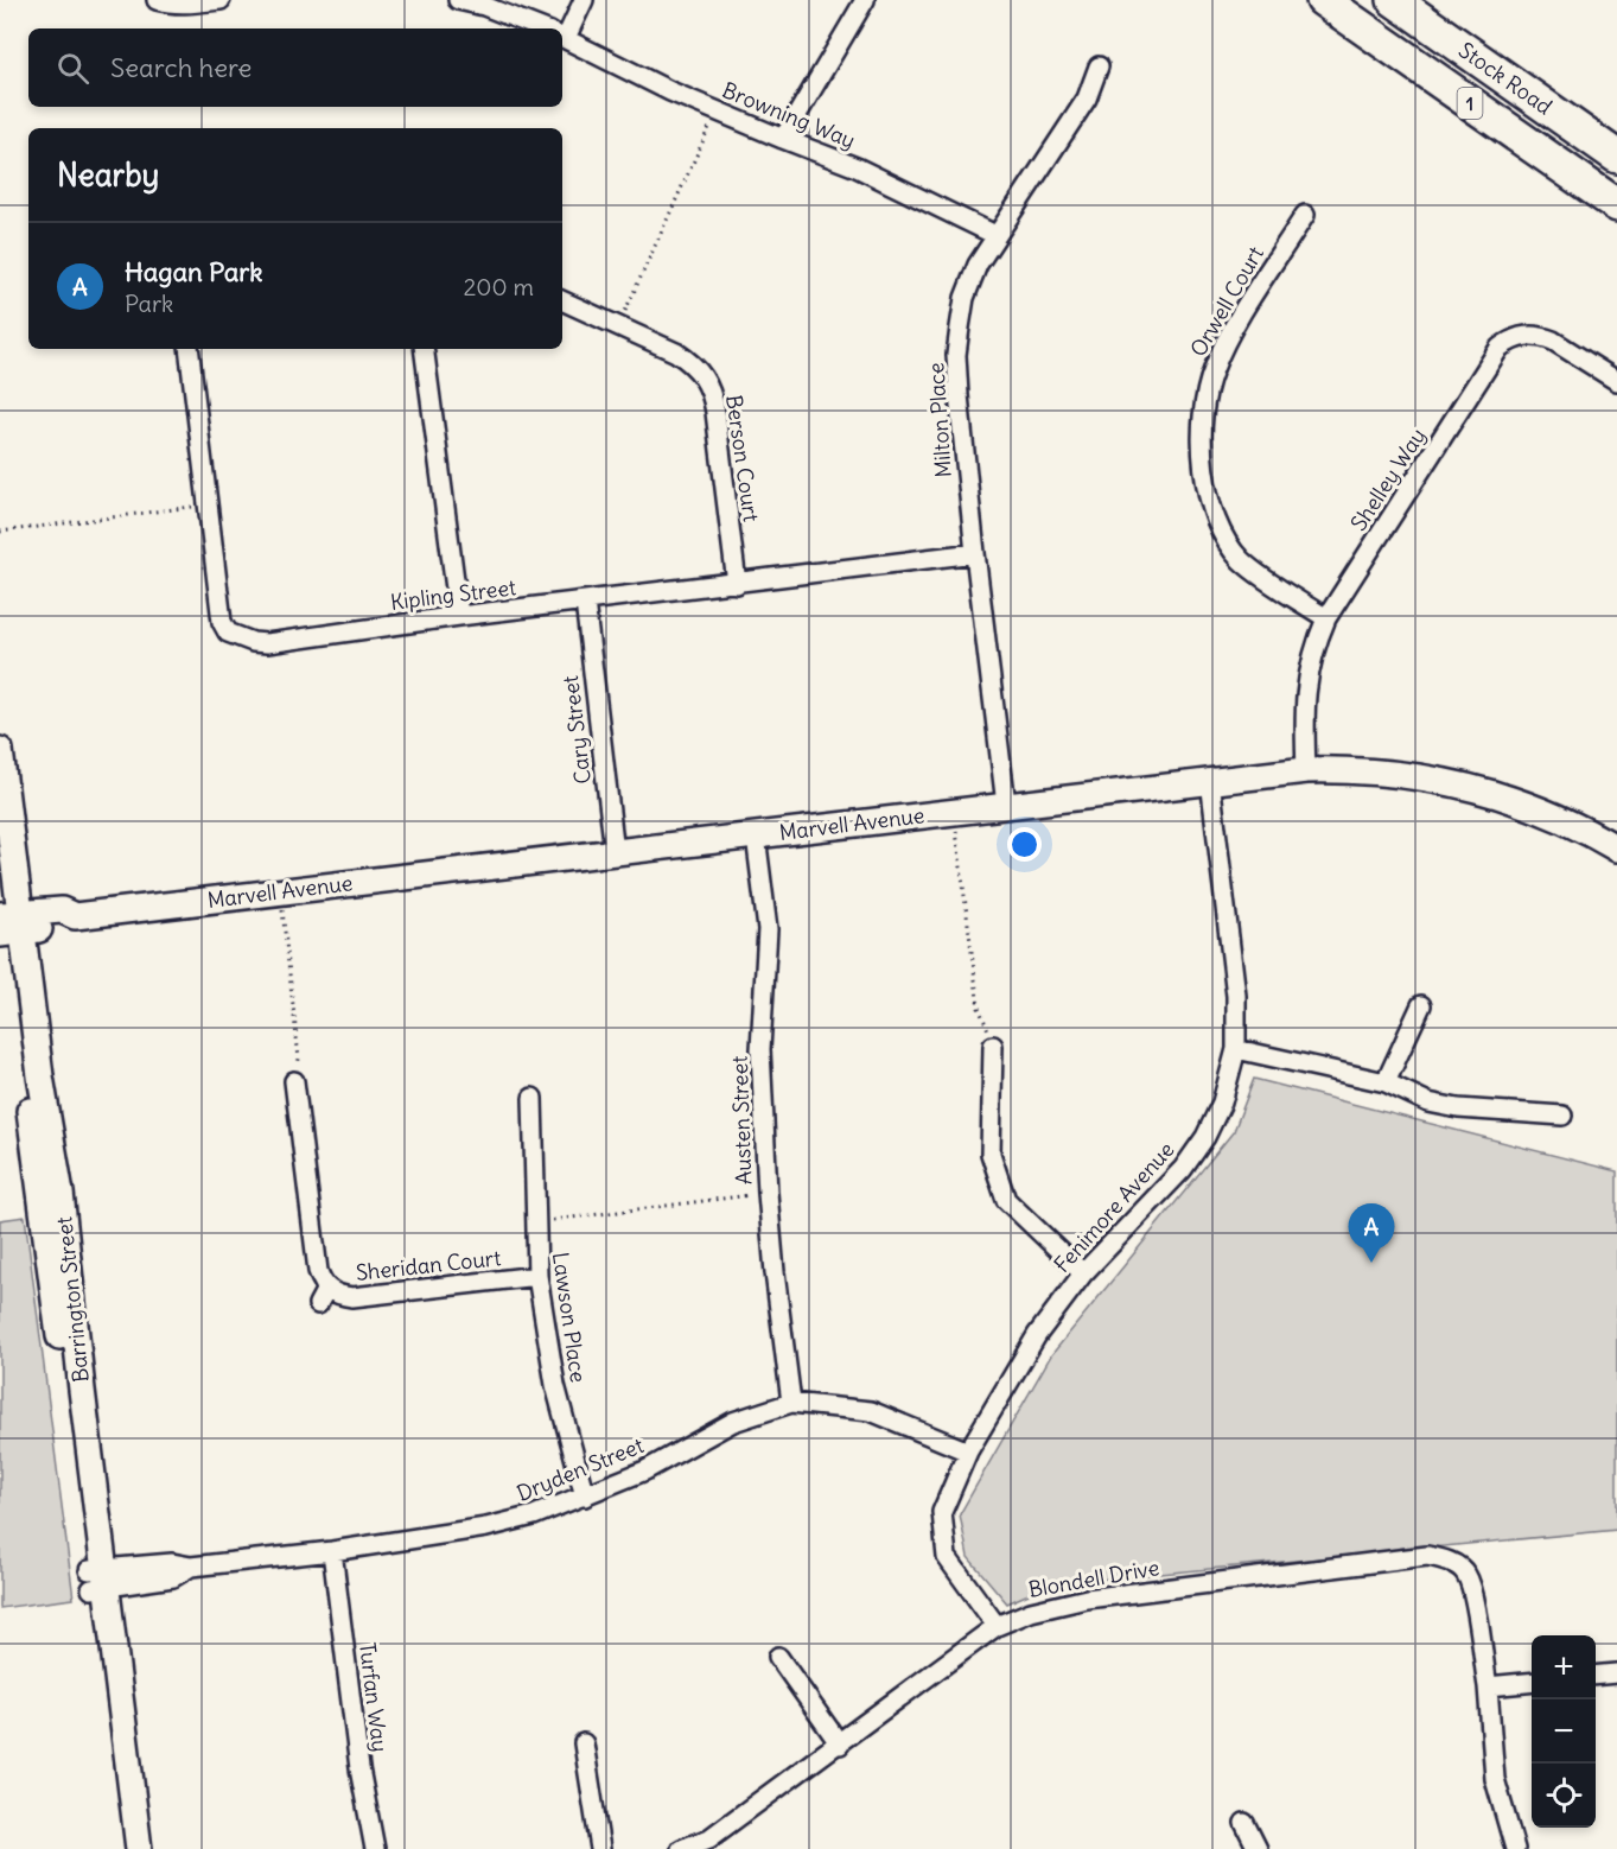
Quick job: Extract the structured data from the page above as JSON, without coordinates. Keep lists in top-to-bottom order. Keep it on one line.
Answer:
{"streets":{"highway":["Stock Road","1"],"street":["Browning Way","Orwell Court","Milton Place","Berson Court","Shelley Way","Kipling Street","Cary Street","Marvell Avenue","Austen Street","Fenimore Avenue","Sheridan Court","Barrington Street","Lawson Place","Dryden Street","Blondell Drive","Turfan Way"]},"crossings":[["Browning Way","Milton Place"],["Orwell Court","Shelley Way"],["Milton Place","Kipling Street"],["Milton Place","Marvell Avenue"],["Berson Court","Kipling Street"],["Shelley Way","Marvell Avenue"],["Kipling Street","Cary Street"],["Cary Street","Marvell Avenue"],["Marvell Avenue","Austen Street"],["Marvell Avenue","Fenimore Avenue"],["Marvell Avenue","Barrington Street"],["Austen Street","Dryden Street"],["Fenimore Avenue","Dryden Street"],["Fenimore Avenue","Blondell Drive"],["Sheridan Court","Lawson Place"],["Barrington Street","Dryden Street"],["Lawson Place","Dryden Street"],["Dryden Street","Turfan Way"]],"page":{"search":"Search here","heading":"Nearby","list":[{"mark":"A","name":"Hagan Park","note":"Park","value":"200 m"}],"pins":"A","map_buttons":["+","−"]}}
